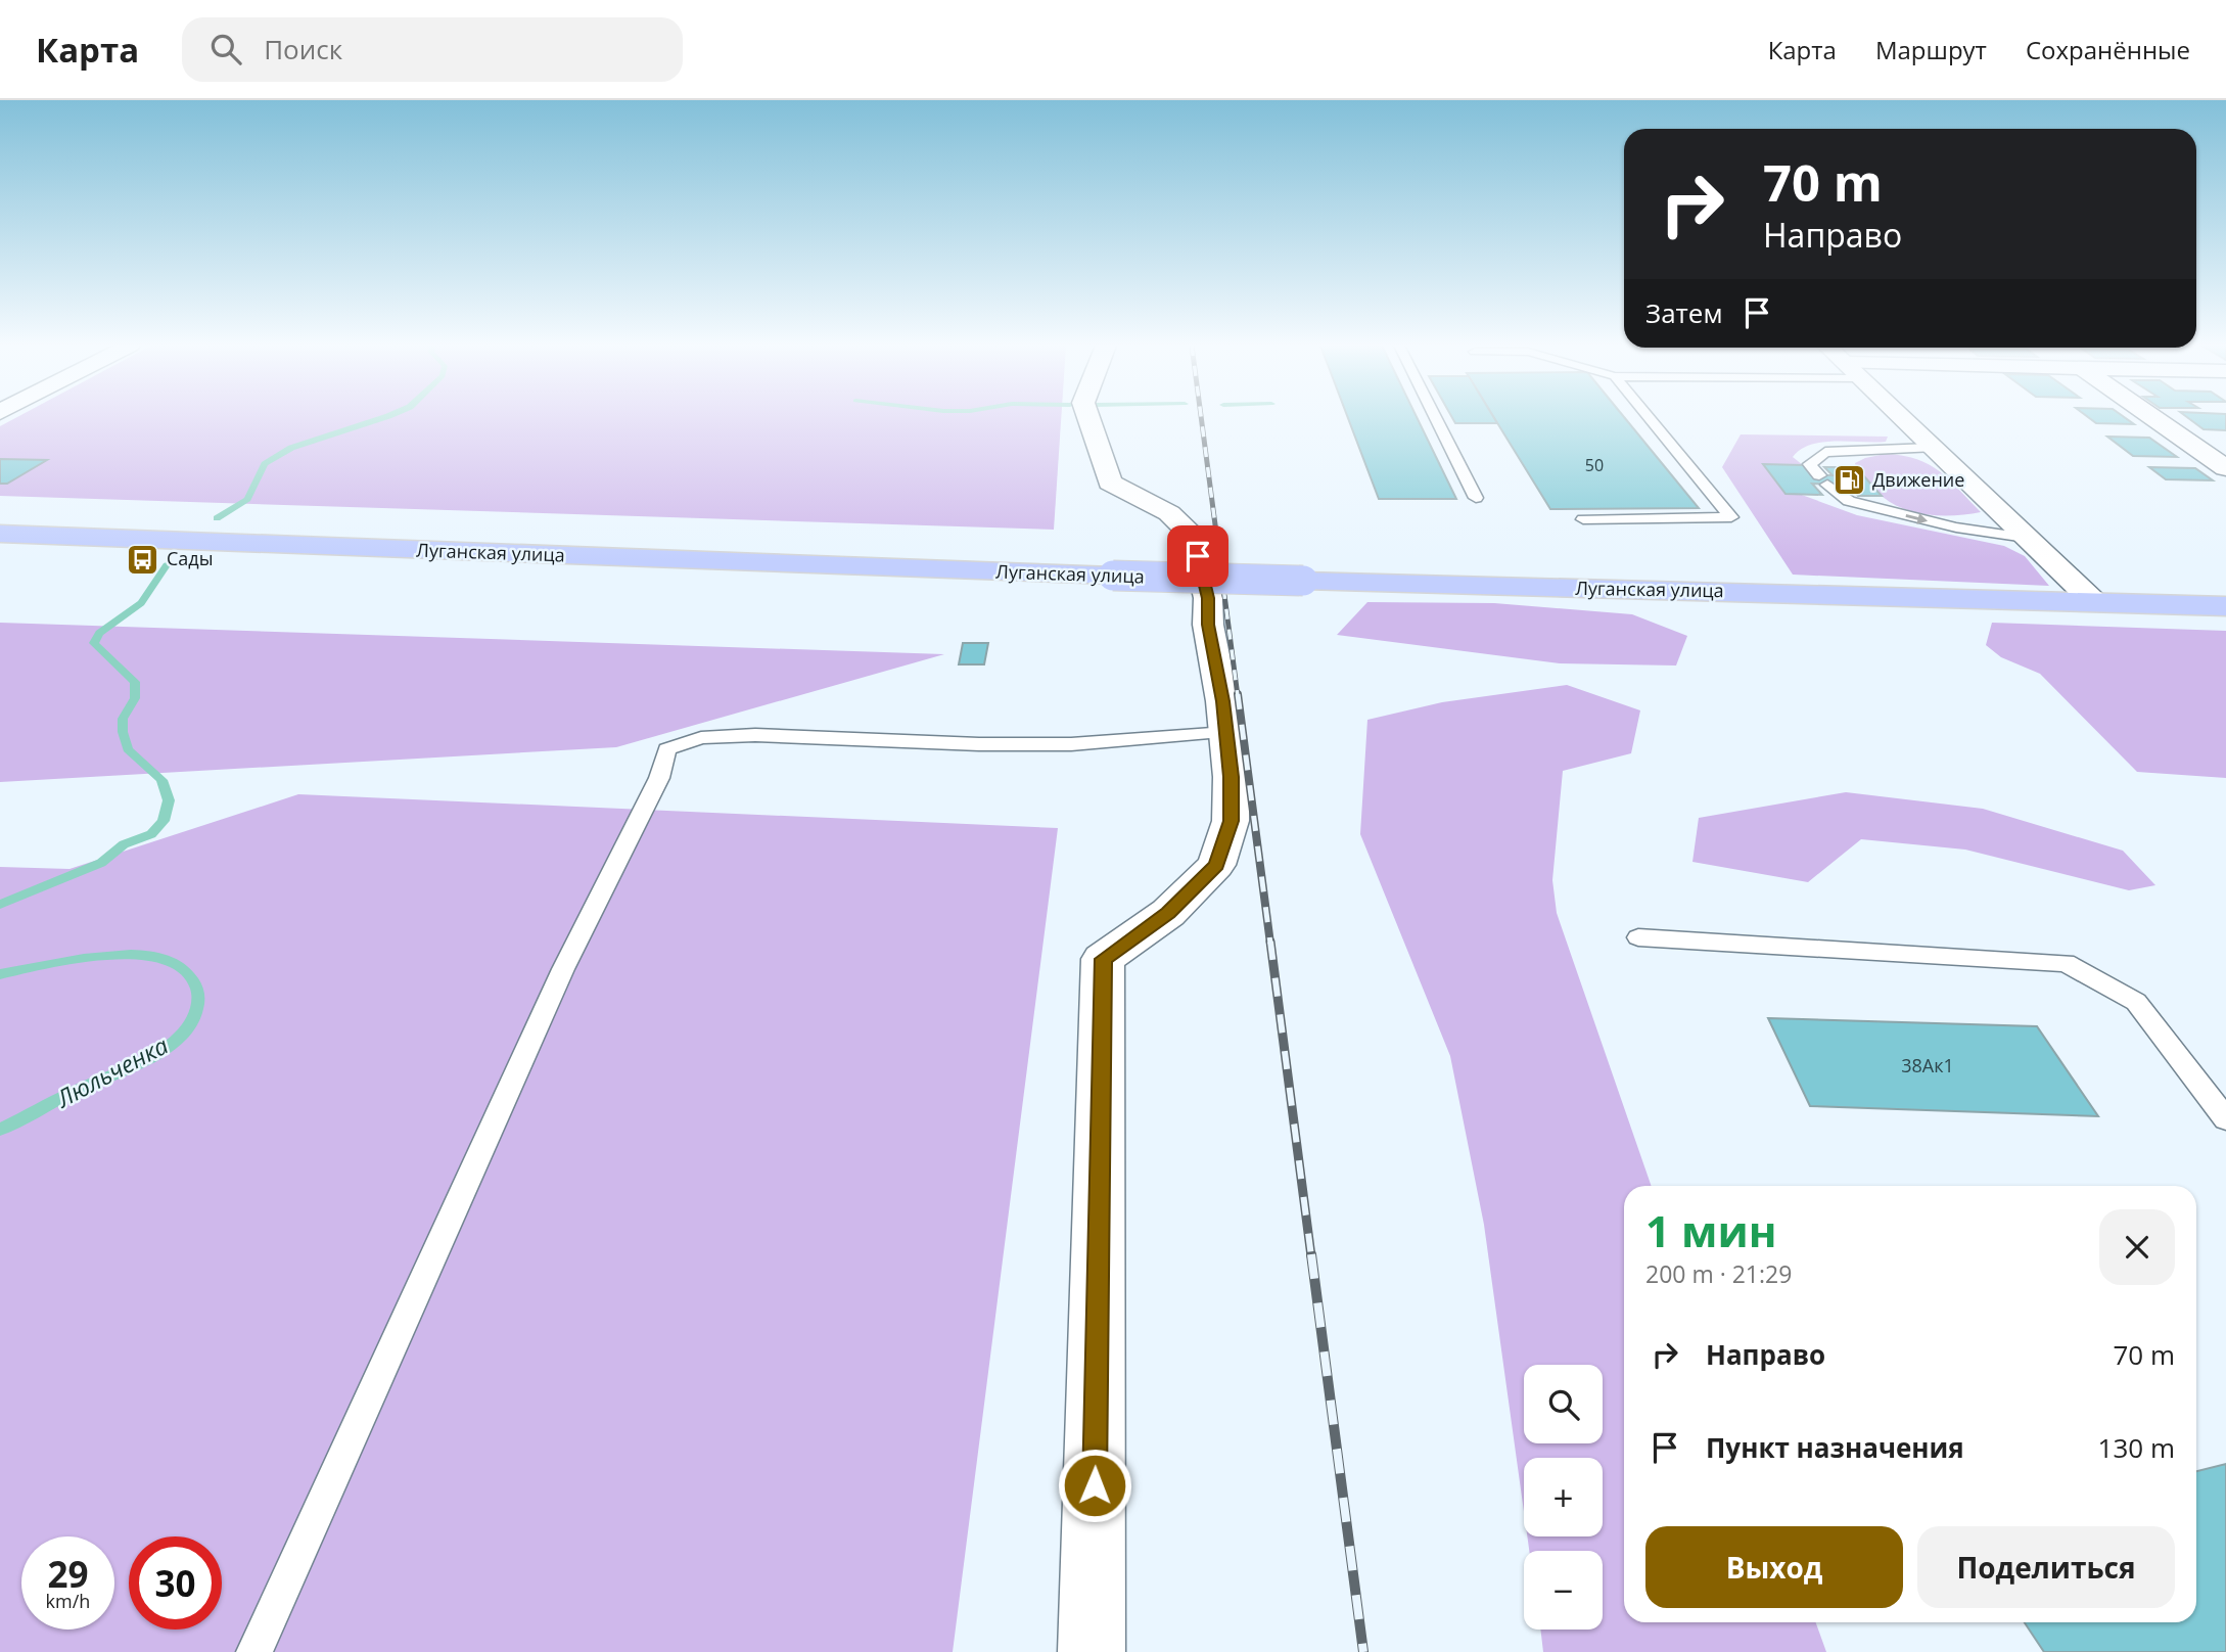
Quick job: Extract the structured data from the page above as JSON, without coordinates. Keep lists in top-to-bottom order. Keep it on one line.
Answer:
{"streets":{"highway":["Луганская улица"]},"water":["Люльченка"],"places":{"fuel station":["Движение"],"bus stop":["Сады"]},"house_numbers":["50","38Ак1"],"page":{"header":"Карта","search":"Поиск","nav":["Карта","Маршрут","Сохранённые"],"turn":["70 m","Направо"],"then":"Затем","heading":["1 мин","200 m · 21:29"],"list":[{"name":"Направо","value":"70 m"},{"name":"Пункт назначения","value":"130 m"}],"map_buttons":["+","−"],"buttons":["Выход","Поделиться"],"speed":"29 km/h","limit":"30"}}
